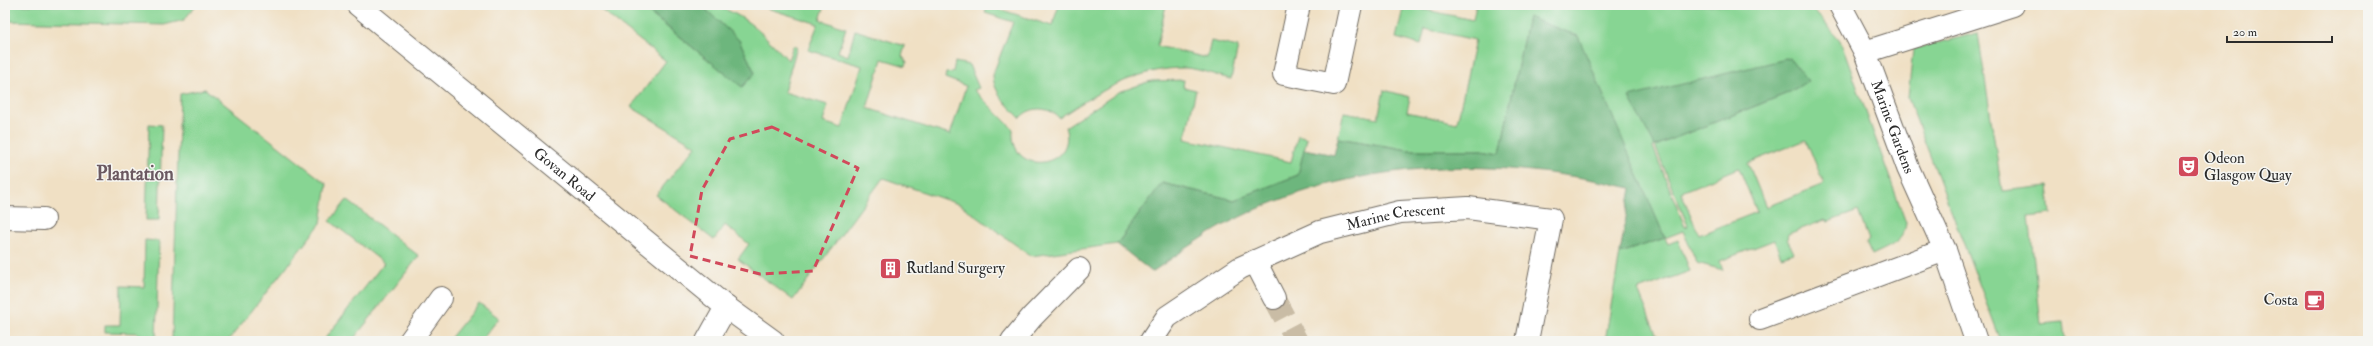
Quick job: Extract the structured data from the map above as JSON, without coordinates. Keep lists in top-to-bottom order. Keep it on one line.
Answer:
{"streets":{"street":["Marine Gardens","Govan Road","Marine Crescent"]},"districts":["Plantation"],"places":{"theatre":["Odeon Glasgow Quay"],"building":["Rutland Surgery"],"cafe":["Costa"]},"scale_bar":"20 m"}
